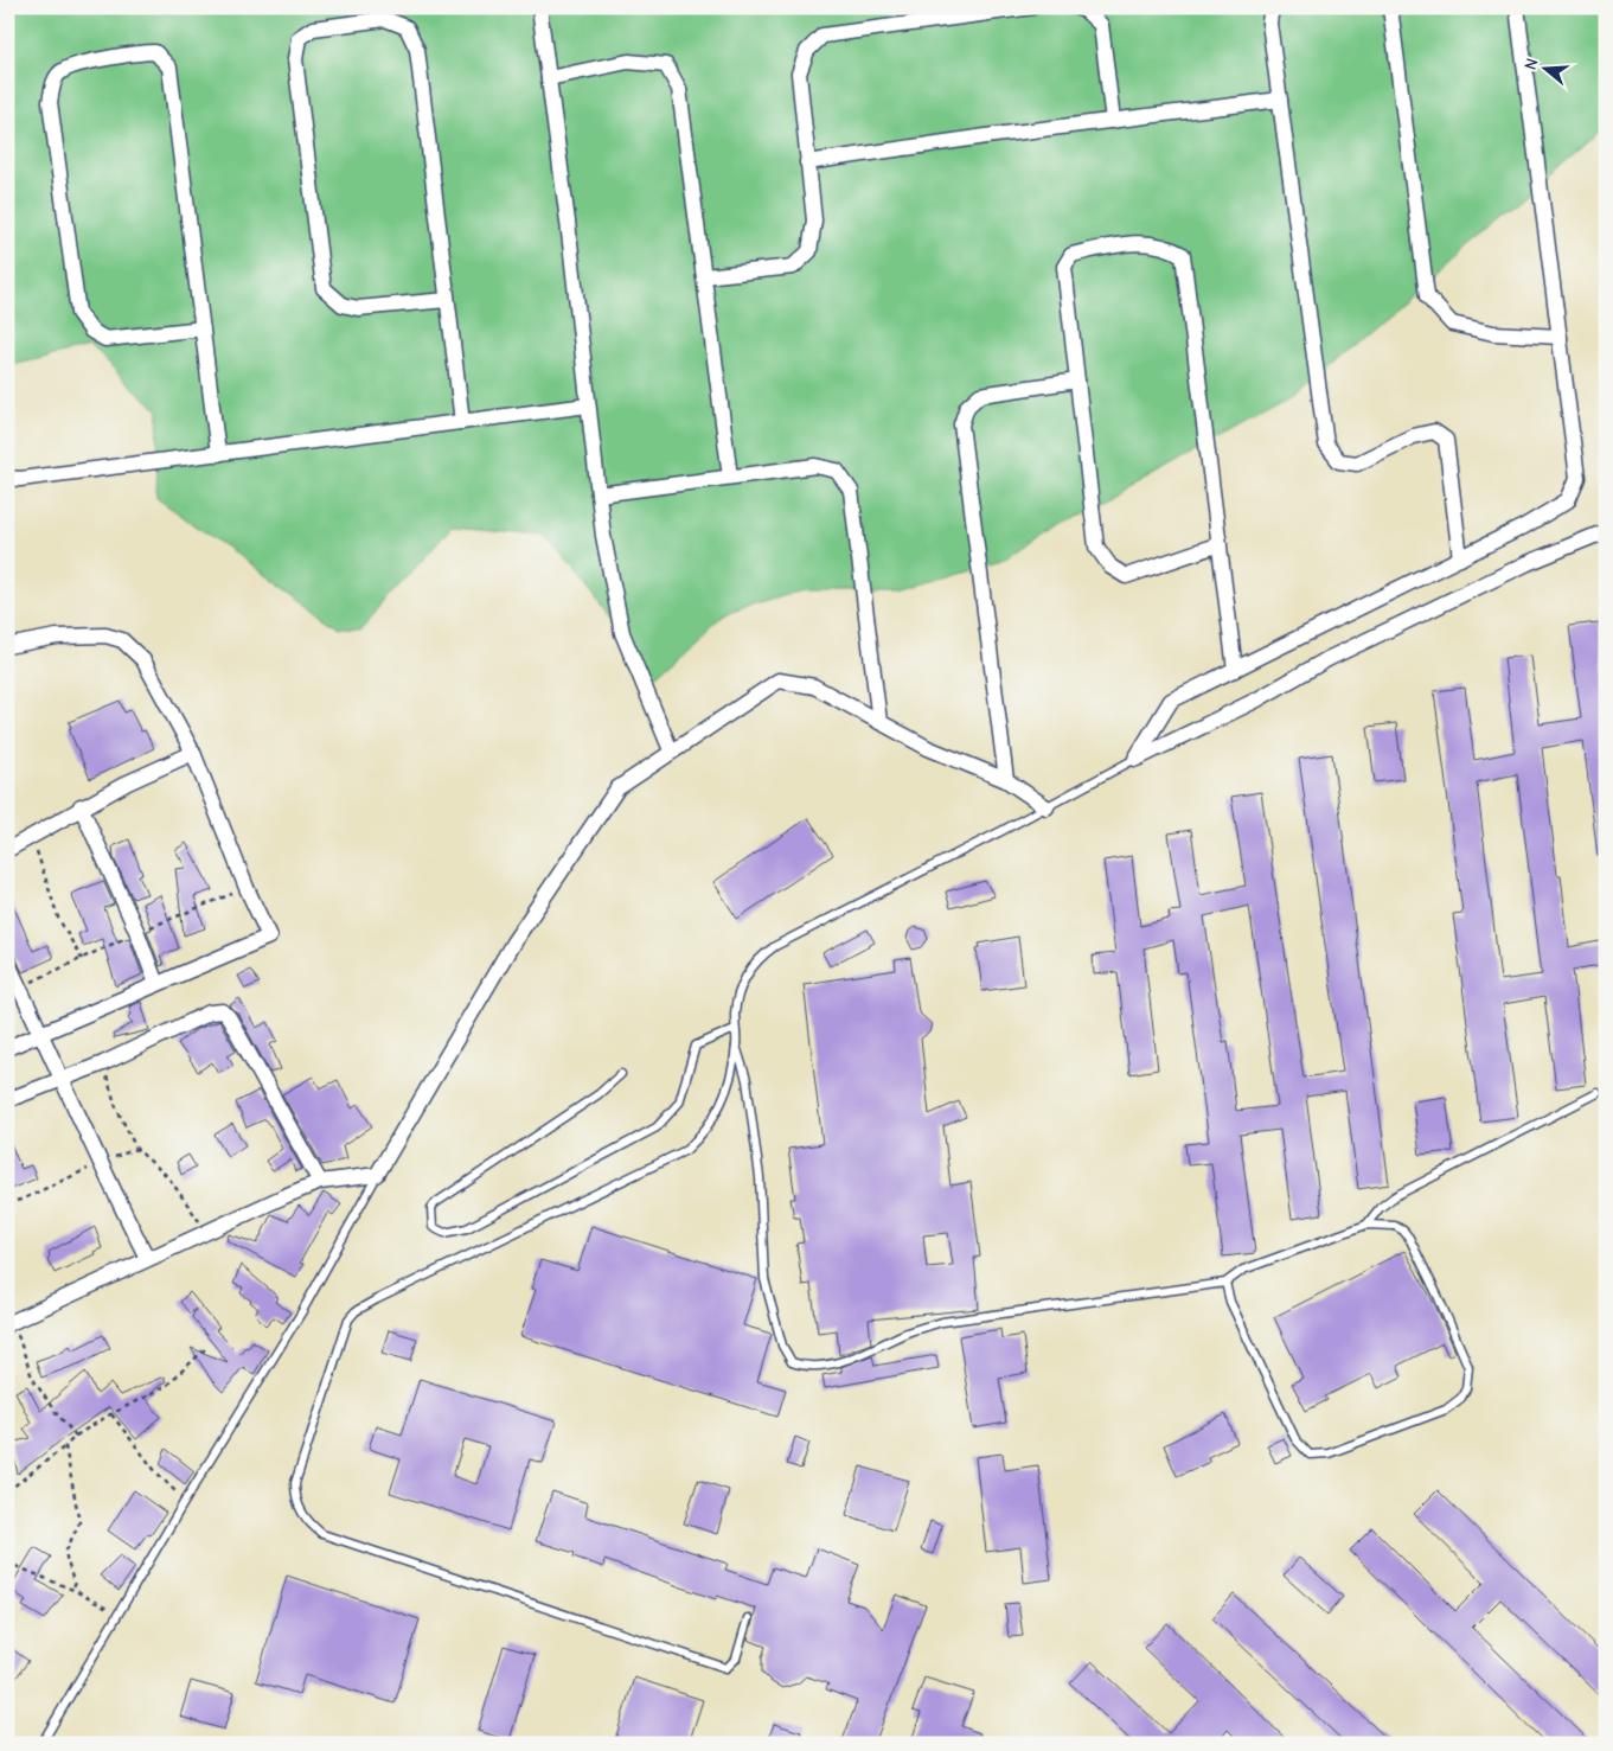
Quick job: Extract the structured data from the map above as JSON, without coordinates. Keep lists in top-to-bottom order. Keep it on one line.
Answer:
{"north":"left"}
